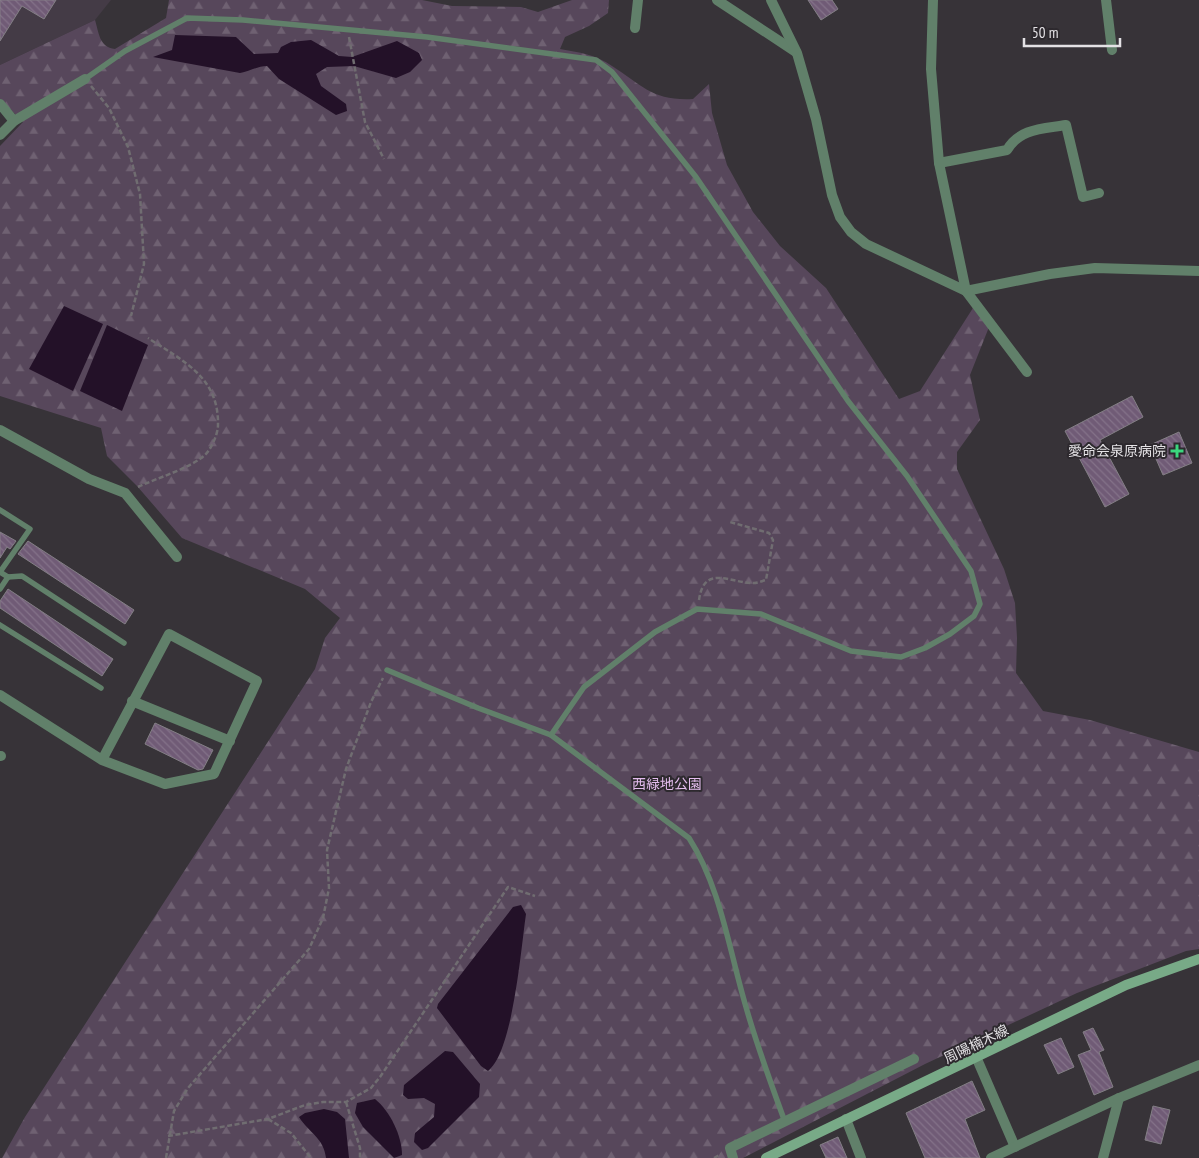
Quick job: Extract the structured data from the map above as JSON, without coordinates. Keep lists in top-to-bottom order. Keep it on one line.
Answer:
{"streets":{"street":["周陽楠木線"]},"parks":["西緑地公園"],"places":{"health":["愛命会泉原病院"]},"scale_bar":"50 m"}
